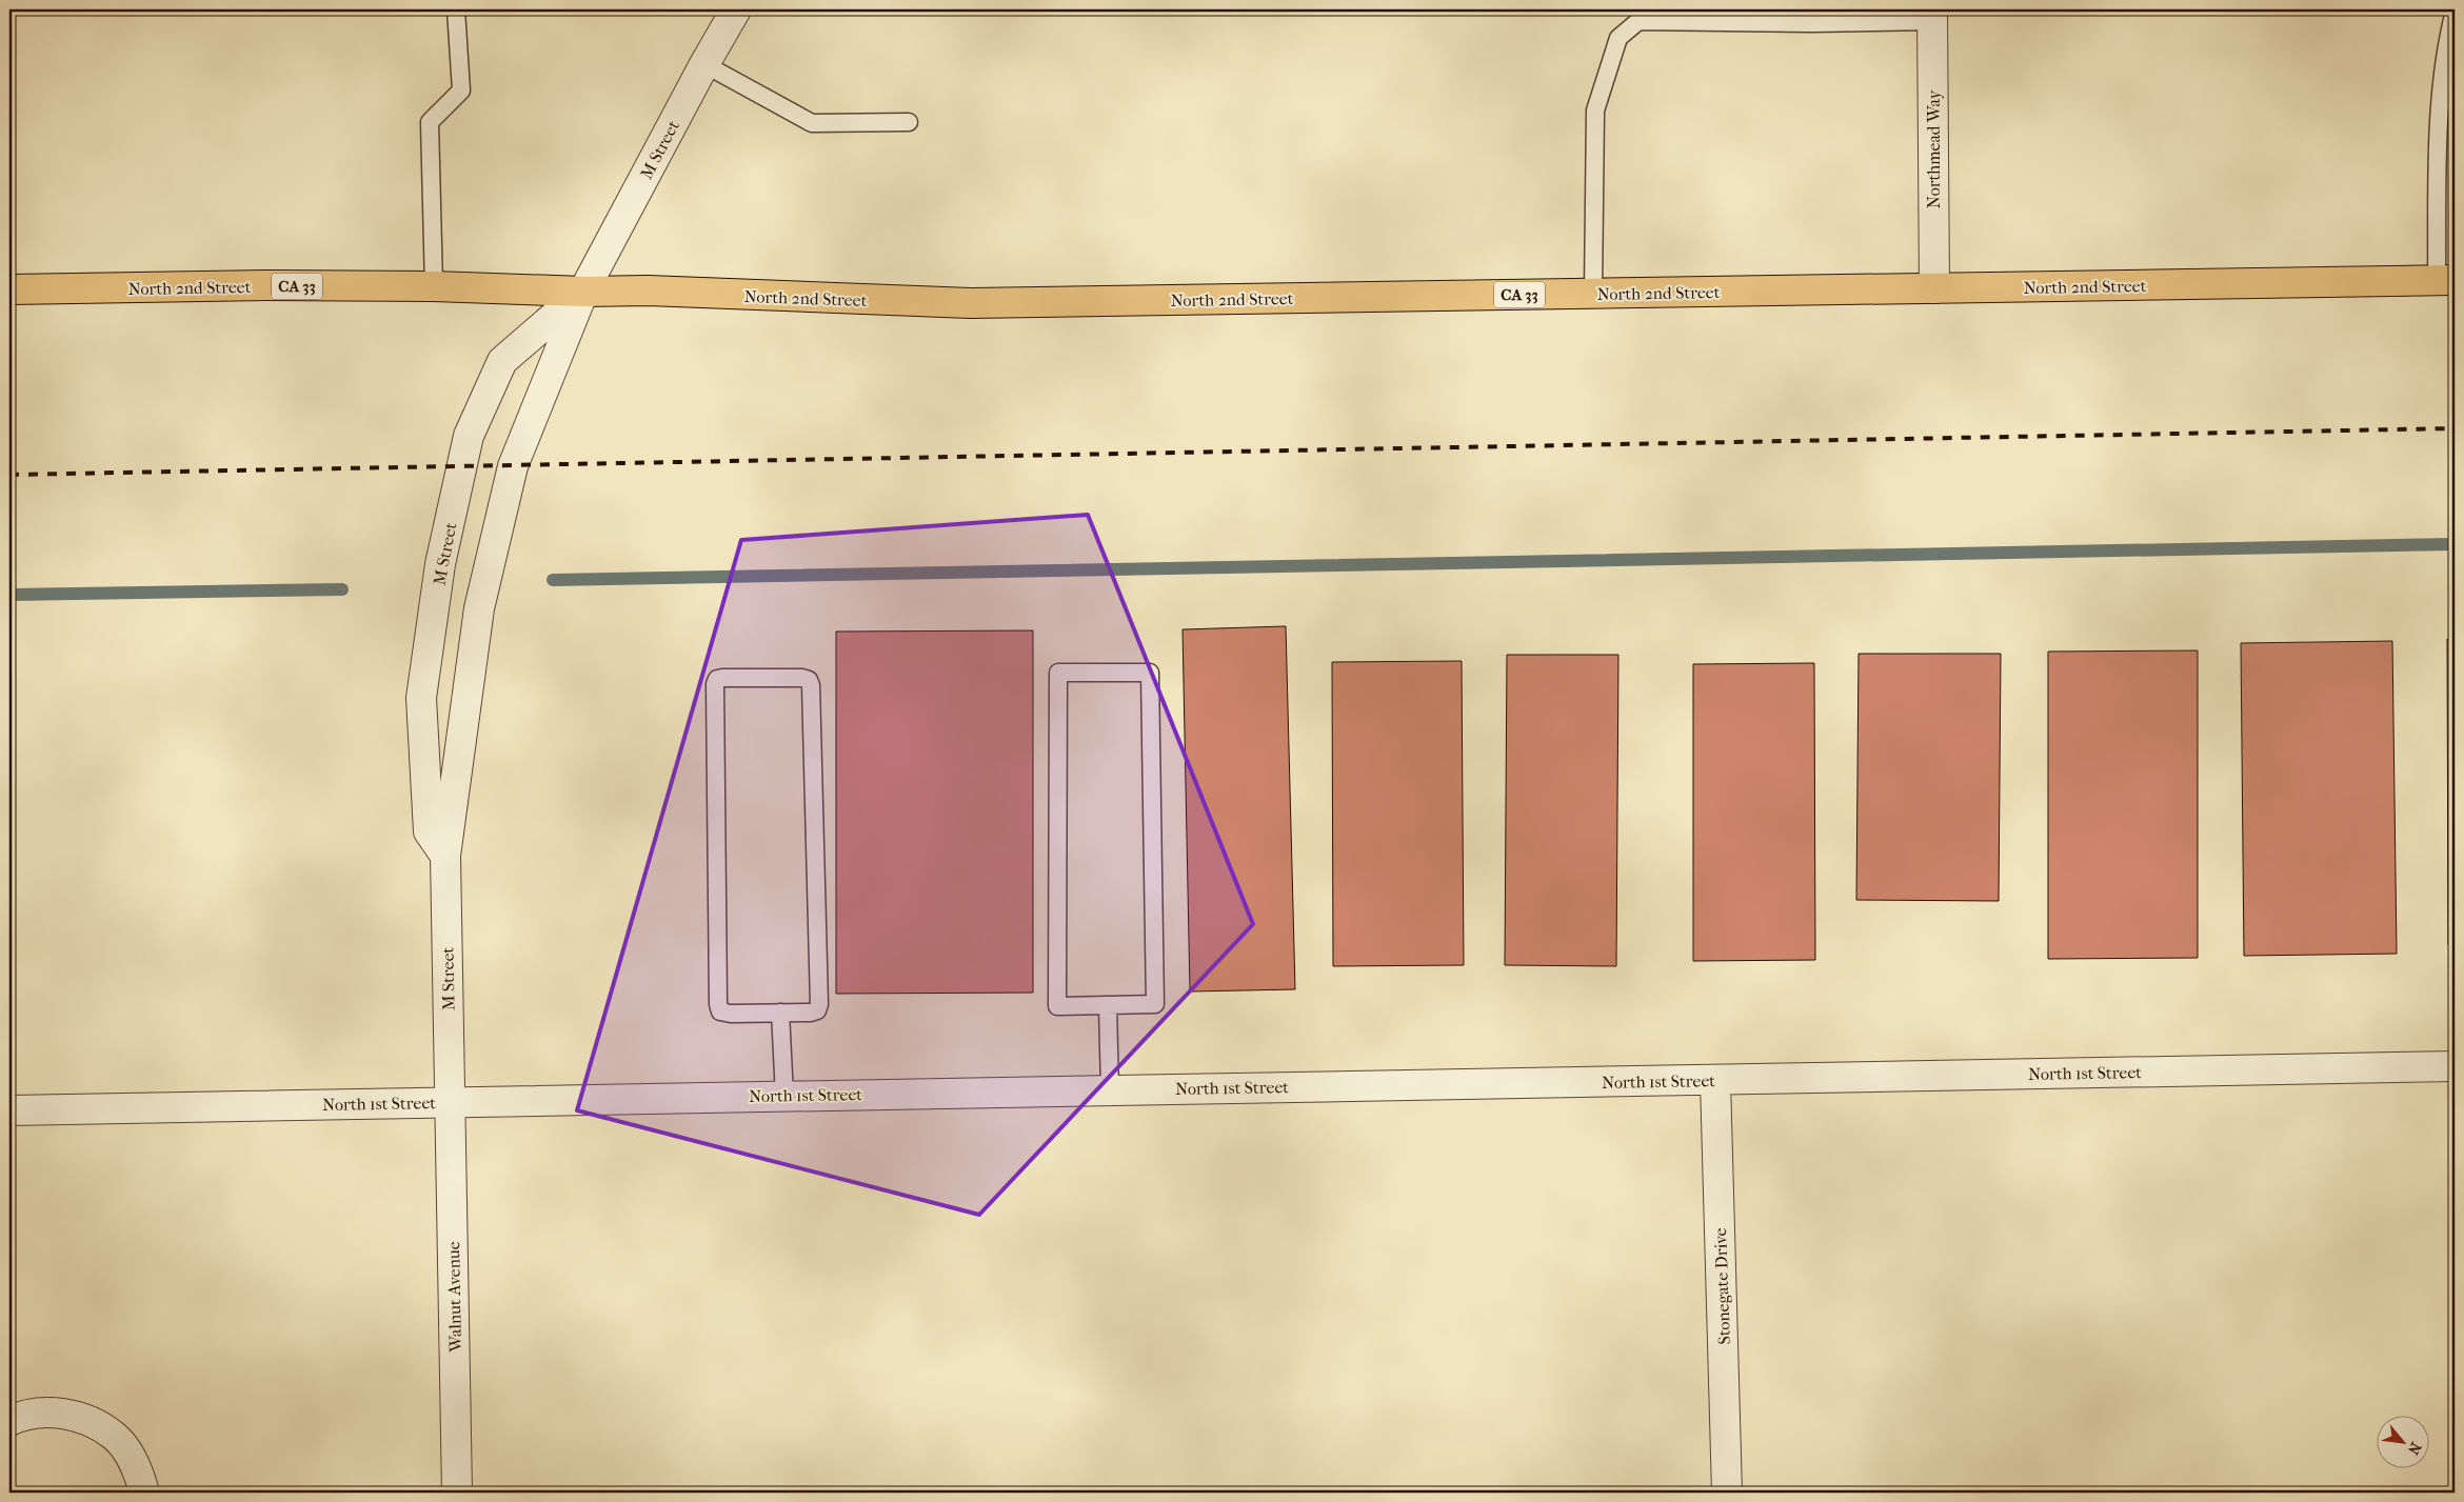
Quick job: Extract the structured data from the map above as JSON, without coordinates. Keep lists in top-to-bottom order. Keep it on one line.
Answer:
{"streets":{"main road":["CA 33","North 2nd Street"],"street":["M Street","Northmead Way","North 1st Street","Stonegate Drive","Walnut Avenue"]},"crossings":[["M Street","North 2nd Street"],["M Street","North 1st Street"],["M Street","Walnut Avenue"],["Northmead Way","North 2nd Street"],["North 1st Street","Stonegate Drive"],["North 1st Street","Walnut Avenue"]],"north":"bottom right"}
